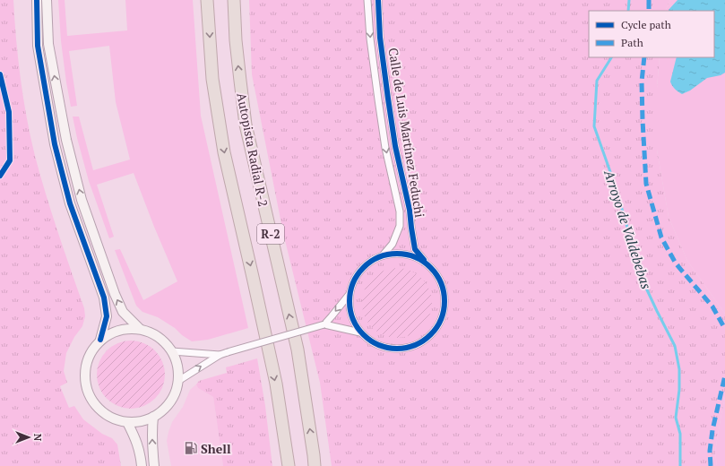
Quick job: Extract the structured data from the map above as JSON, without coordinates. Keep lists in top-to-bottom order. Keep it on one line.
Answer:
{"streets":{"highway":["Autopista Radial R-2","R-2"],"street":["Calle de Luis Martínez Feduchi"]},"water":["Arroyo de Valdebebas"],"places":{"fuel station":["Shell"]},"legend":["Cycle path","Path"],"north":"right"}
